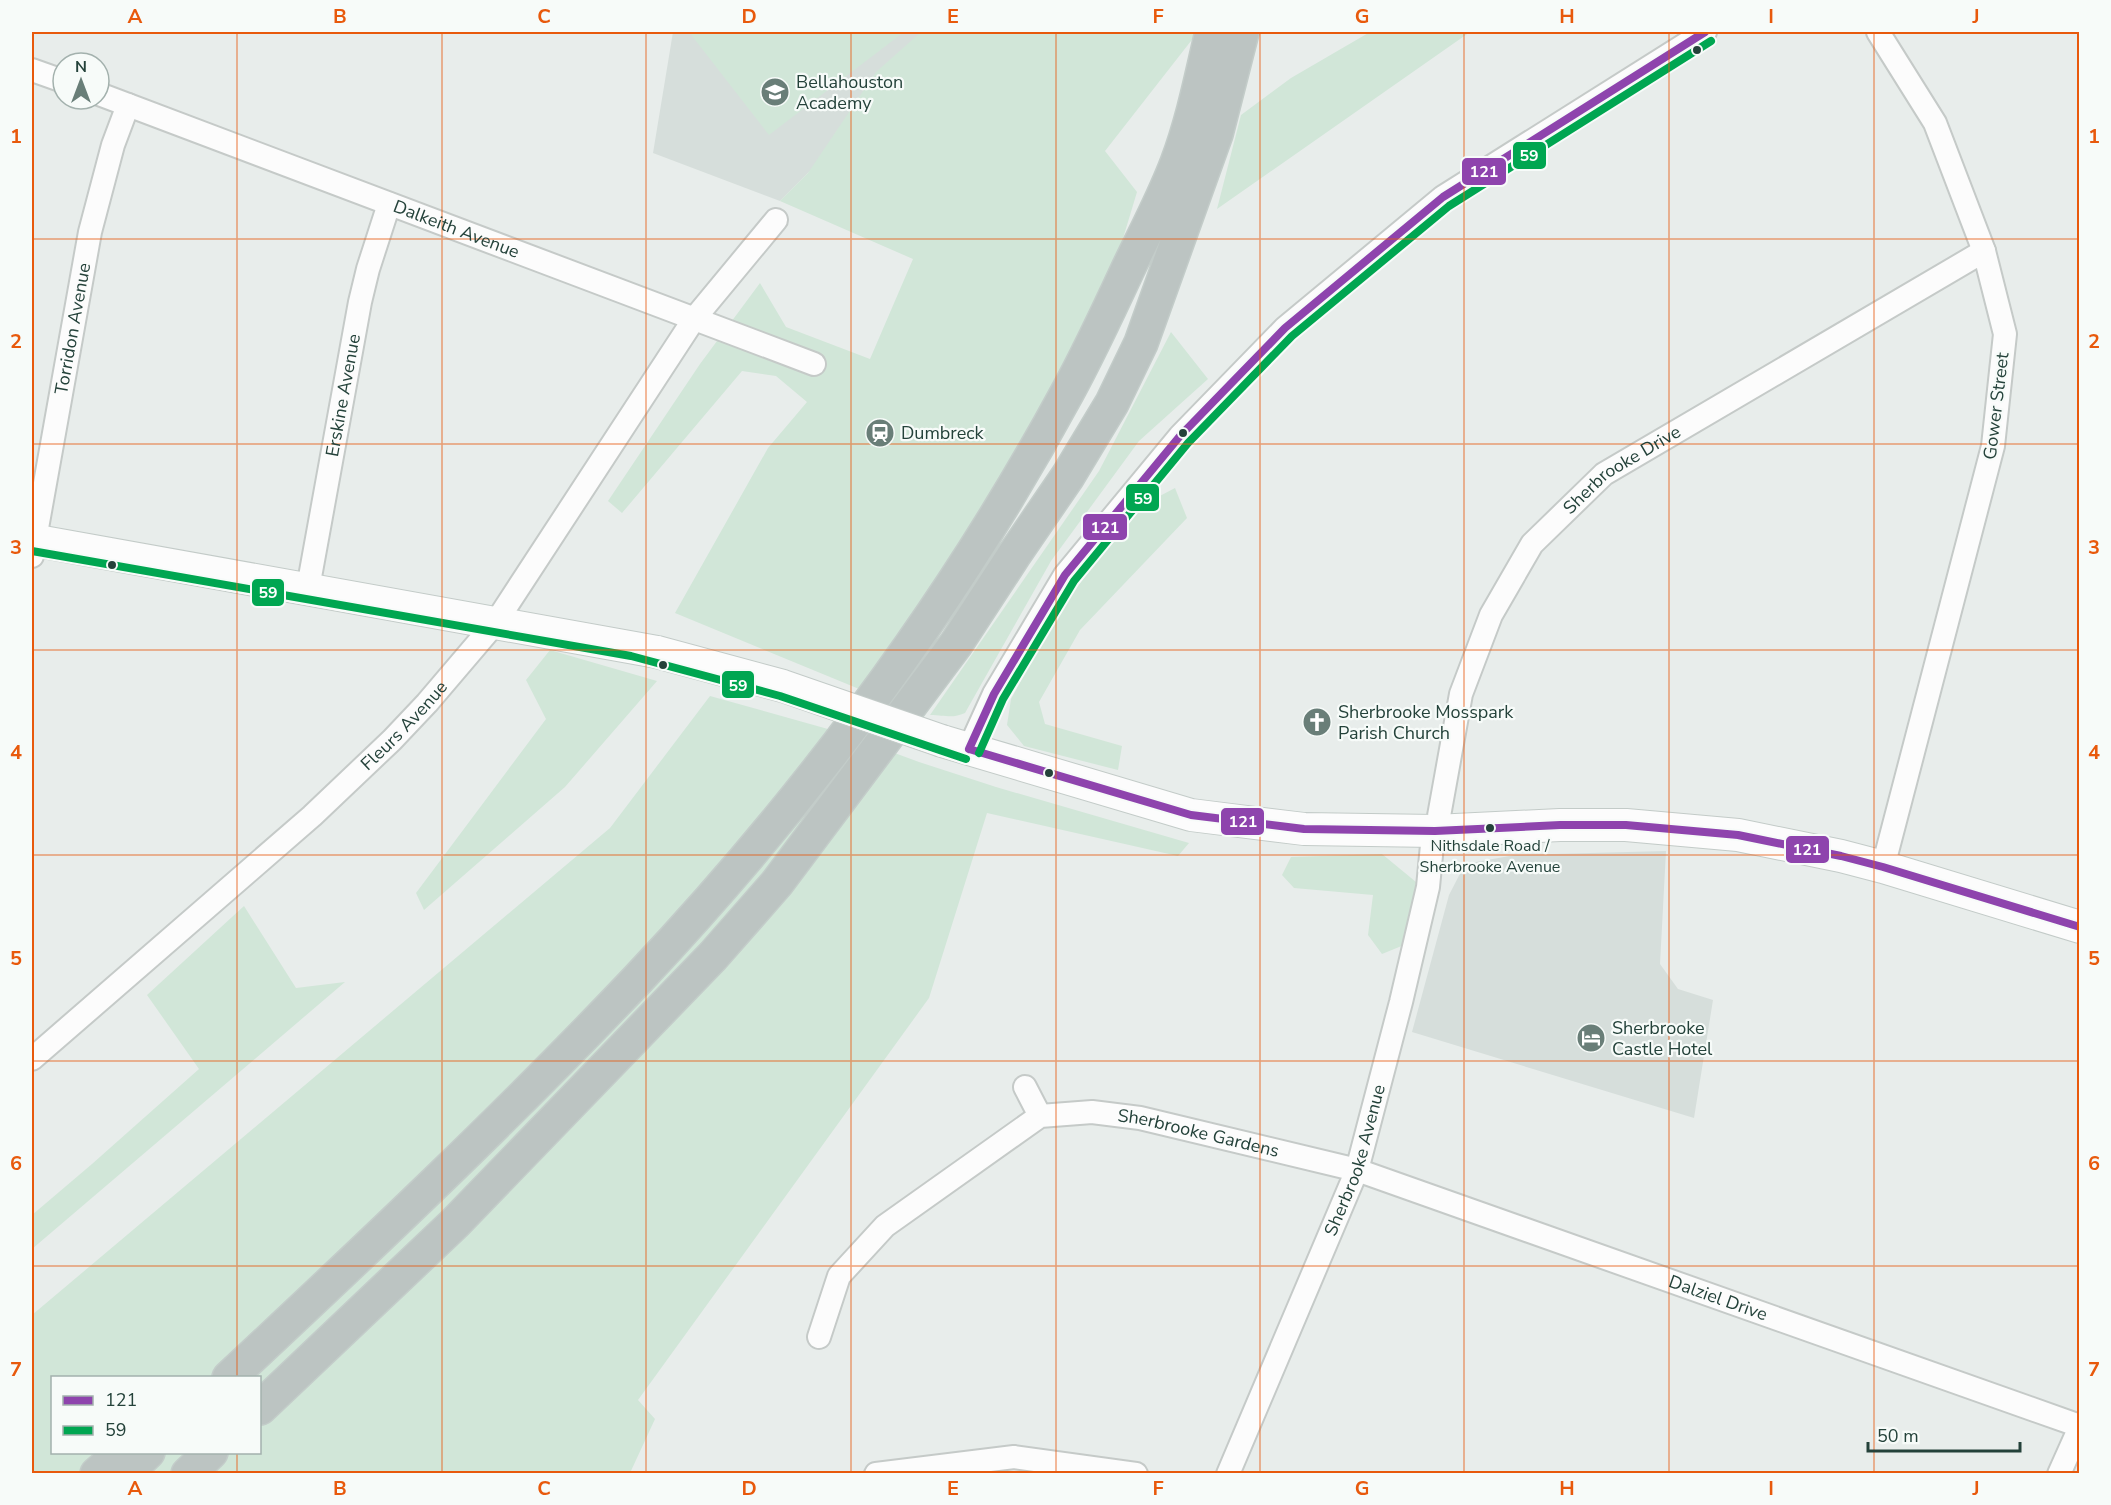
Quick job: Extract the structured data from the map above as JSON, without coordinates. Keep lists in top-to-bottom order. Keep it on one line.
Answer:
{"streets":{"street":["Dalkeith Avenue","Torridon Avenue","Erskine Avenue","Gower Street","Sherbrooke Drive","Fleurs Avenue","Sherbrooke Gardens","Sherbrooke Avenue","Dalziel Drive"]},"crossings":[["Dalkeith Avenue","Torridon Avenue"],["Dalkeith Avenue","Erskine Avenue"],["Dalkeith Avenue","Fleurs Avenue"],["Gower Street","Sherbrooke Drive"],["Sherbrooke Drive","Sherbrooke Avenue"],["Sherbrooke Gardens","Sherbrooke Avenue"],["Sherbrooke Gardens","Dalziel Drive"],["Sherbrooke Avenue","Dalziel Drive"]],"places":{"school or university":["Bellahouston Academy"],"station":["Dumbreck"],"church":["Sherbrooke Mosspark Parish Church"],"other":["Nithsdale Road / Sherbrooke Avenue"],"hotel":["Sherbrooke Castle Hotel"]},"lines":["transit line 121","transit line 59"],"legend":["121","59"],"scale_bar":"50 m","north":"top","grid":{"columns":["A","B","C","D","E","F","G","H","I","J"],"rows":["1","2","3","4","5","6","7"]}}
